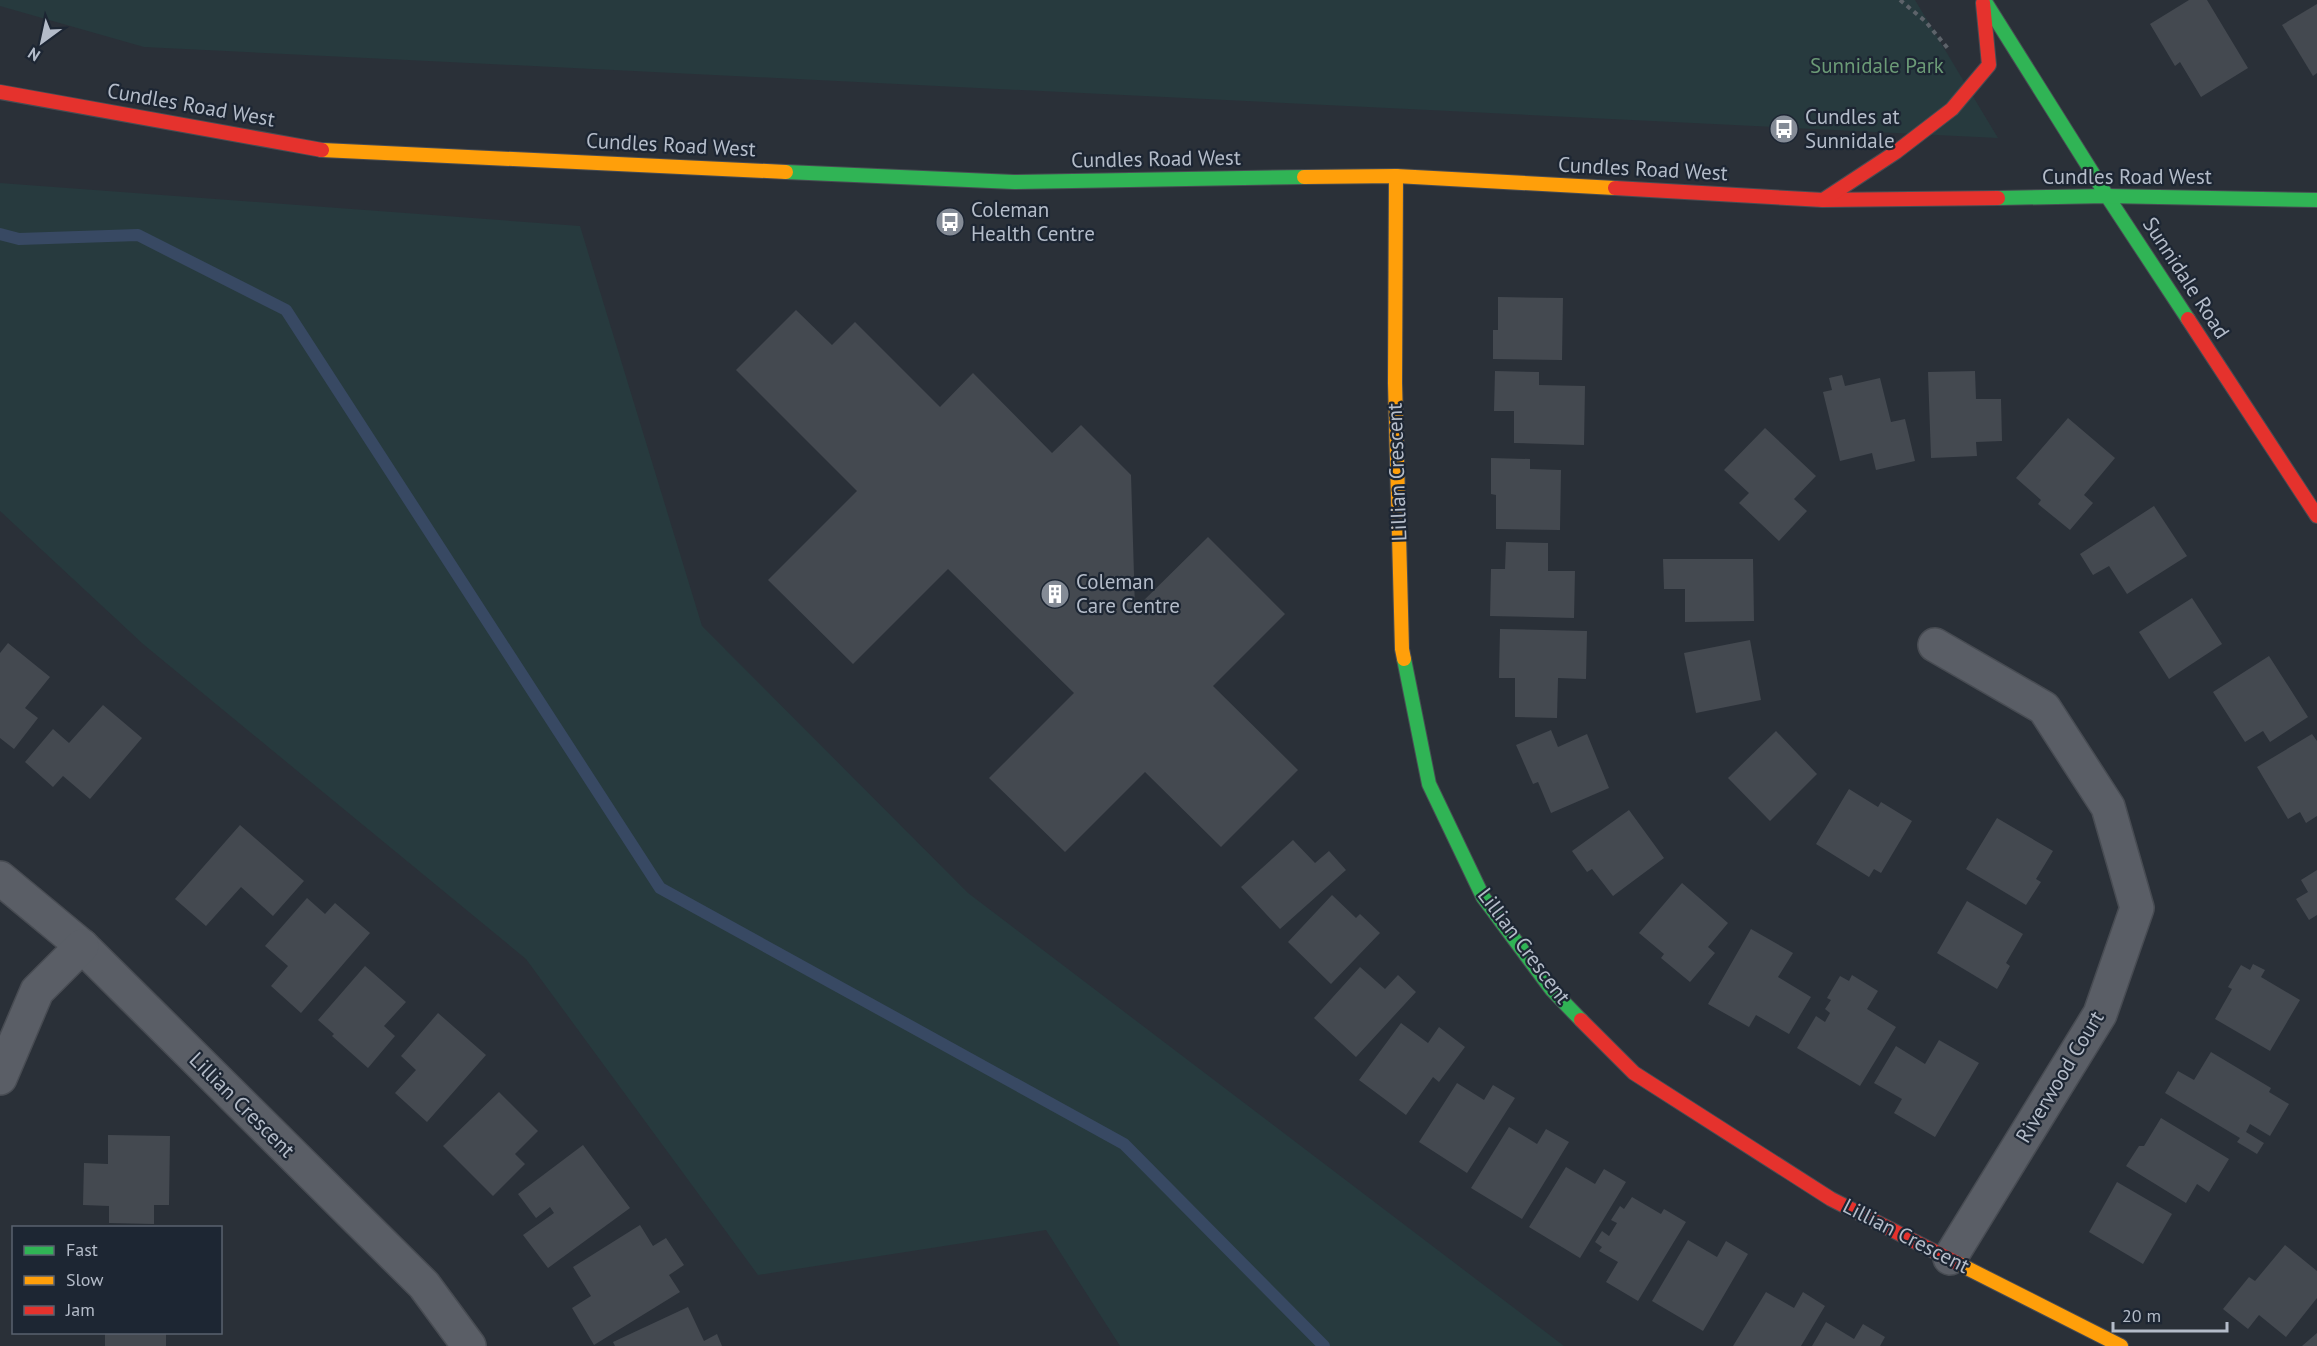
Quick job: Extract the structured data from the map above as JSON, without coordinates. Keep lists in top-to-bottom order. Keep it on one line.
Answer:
{"streets":{"main road":["Cundles Road West","Sunnidale Road","Lillian Crescent"],"street":["Riverwood Court"]},"crossings":[["Cundles Road West","Sunnidale Road"],["Cundles Road West","Lillian Crescent"],["Lillian Crescent","Riverwood Court"]],"parks":["Sunnidale Park"],"places":{"bus stop":["Cundles at Sunnidale","Coleman Health Centre"],"building":["Coleman Care Centre"]},"legend":["Fast","Slow","Jam"],"scale_bar":"20 m","north":"bottom left"}
